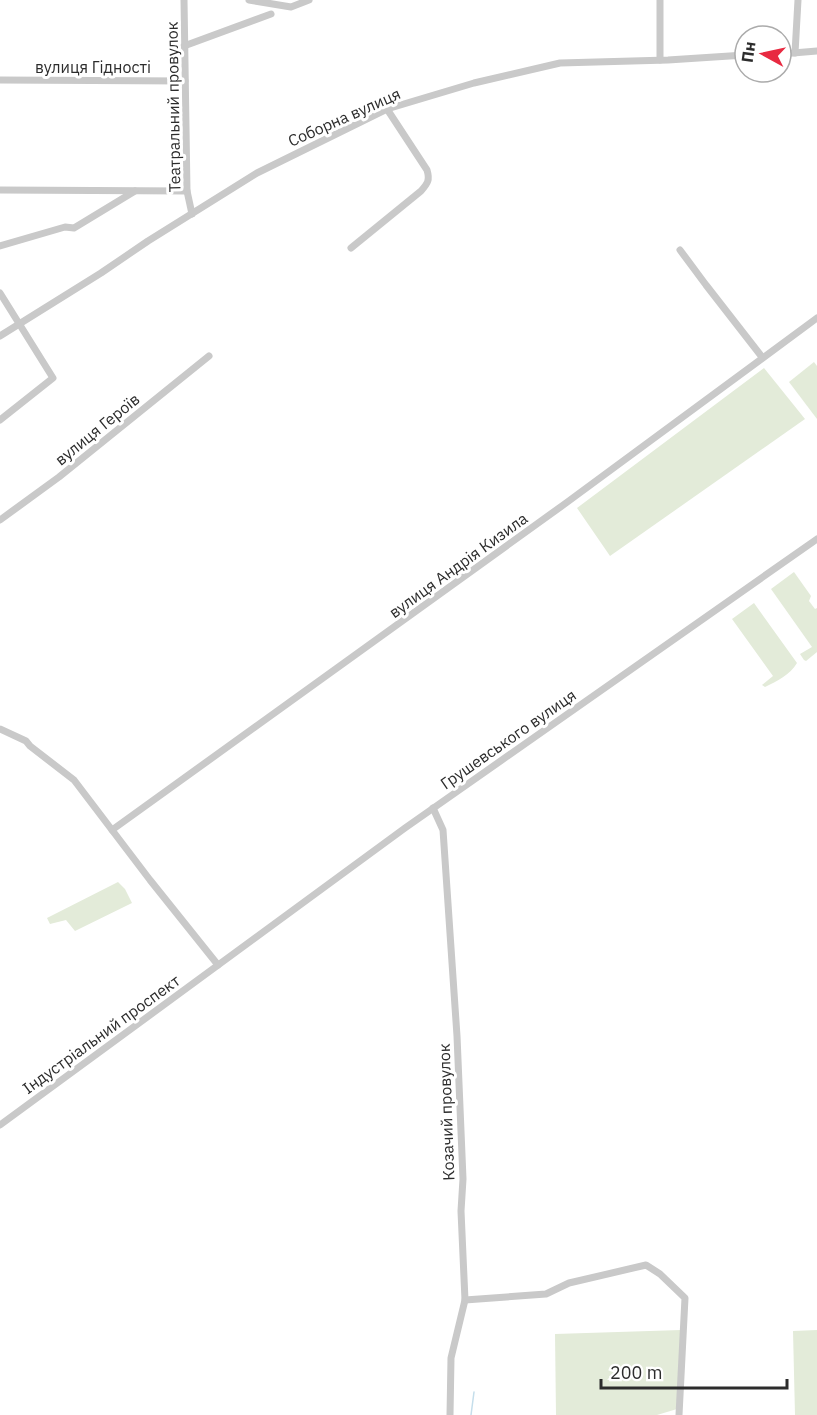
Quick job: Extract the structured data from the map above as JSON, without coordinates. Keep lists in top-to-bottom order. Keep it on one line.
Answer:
{"streets":{"street":["вулиця Гідності","Театральний провулок","Соборна вулиця","вулиця Героїв","вулиця Андрія Кизила","Грушевського вулиця","Індустріальний проспект","Козачий провулок"]},"crossings":[["вулиця Гідності","Театральний провулок"],["Театральний провулок","Соборна вулиця"],["Грушевського вулиця","Індустріальний проспект"],["Грушевського вулиця","Козачий провулок"]],"scale_bar":"200 m","north":"left"}
